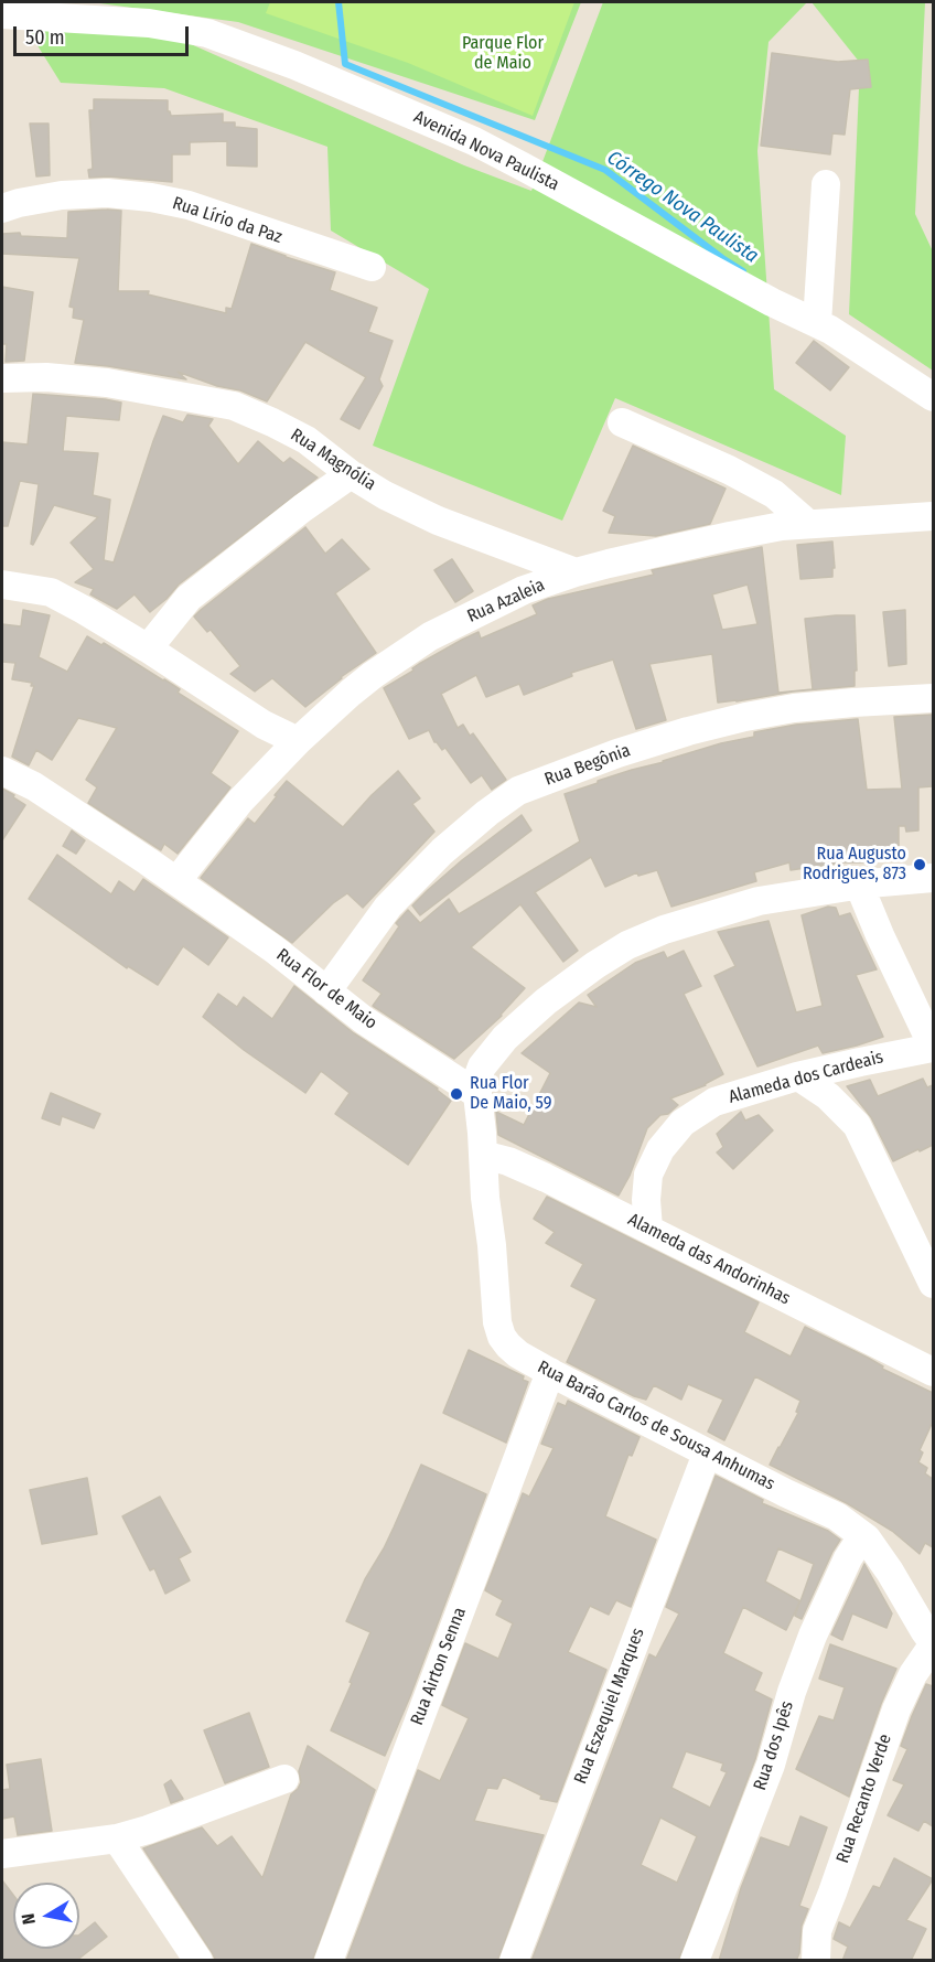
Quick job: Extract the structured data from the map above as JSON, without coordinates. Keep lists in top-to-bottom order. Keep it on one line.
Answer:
{"streets":{"street":["Avenida Nova Paulista","Rua Lírio da Paz","Rua Magnólia","Rua Azaleia","Rua Begônia","Rua Flor de Maio","Alameda dos Cardeais","Alameda das Andorinhas","Rua Barão Carlos de Sousa Anhumas","Rua Airton Senna","Rua Eszequiel Marques","Rua dos Ipês","Rua Recanto Verde"]},"crossings":[["Rua Magnólia","Rua Azaleia"],["Rua Azaleia","Rua Flor de Maio"],["Rua Begônia","Rua Flor de Maio"],["Rua Flor de Maio","Rua Barão Carlos de Sousa Anhumas"],["Alameda dos Cardeais","Alameda das Andorinhas"],["Alameda das Andorinhas","Rua Barão Carlos de Sousa Anhumas"],["Rua Barão Carlos de Sousa Anhumas","Rua Airton Senna"],["Rua Barão Carlos de Sousa Anhumas","Rua Eszequiel Marques"],["Rua Barão Carlos de Sousa Anhumas","Rua dos Ipês"],["Rua Barão Carlos de Sousa Anhumas","Rua Recanto Verde"]],"water":["Córrego Nova Paulista"],"parks":["Parque Flor de Maio"],"places":["Rua Augusto Rodrigues, 873","Rua Flor De Maio, 59"],"scale_bar":"50 m","north":"left"}
